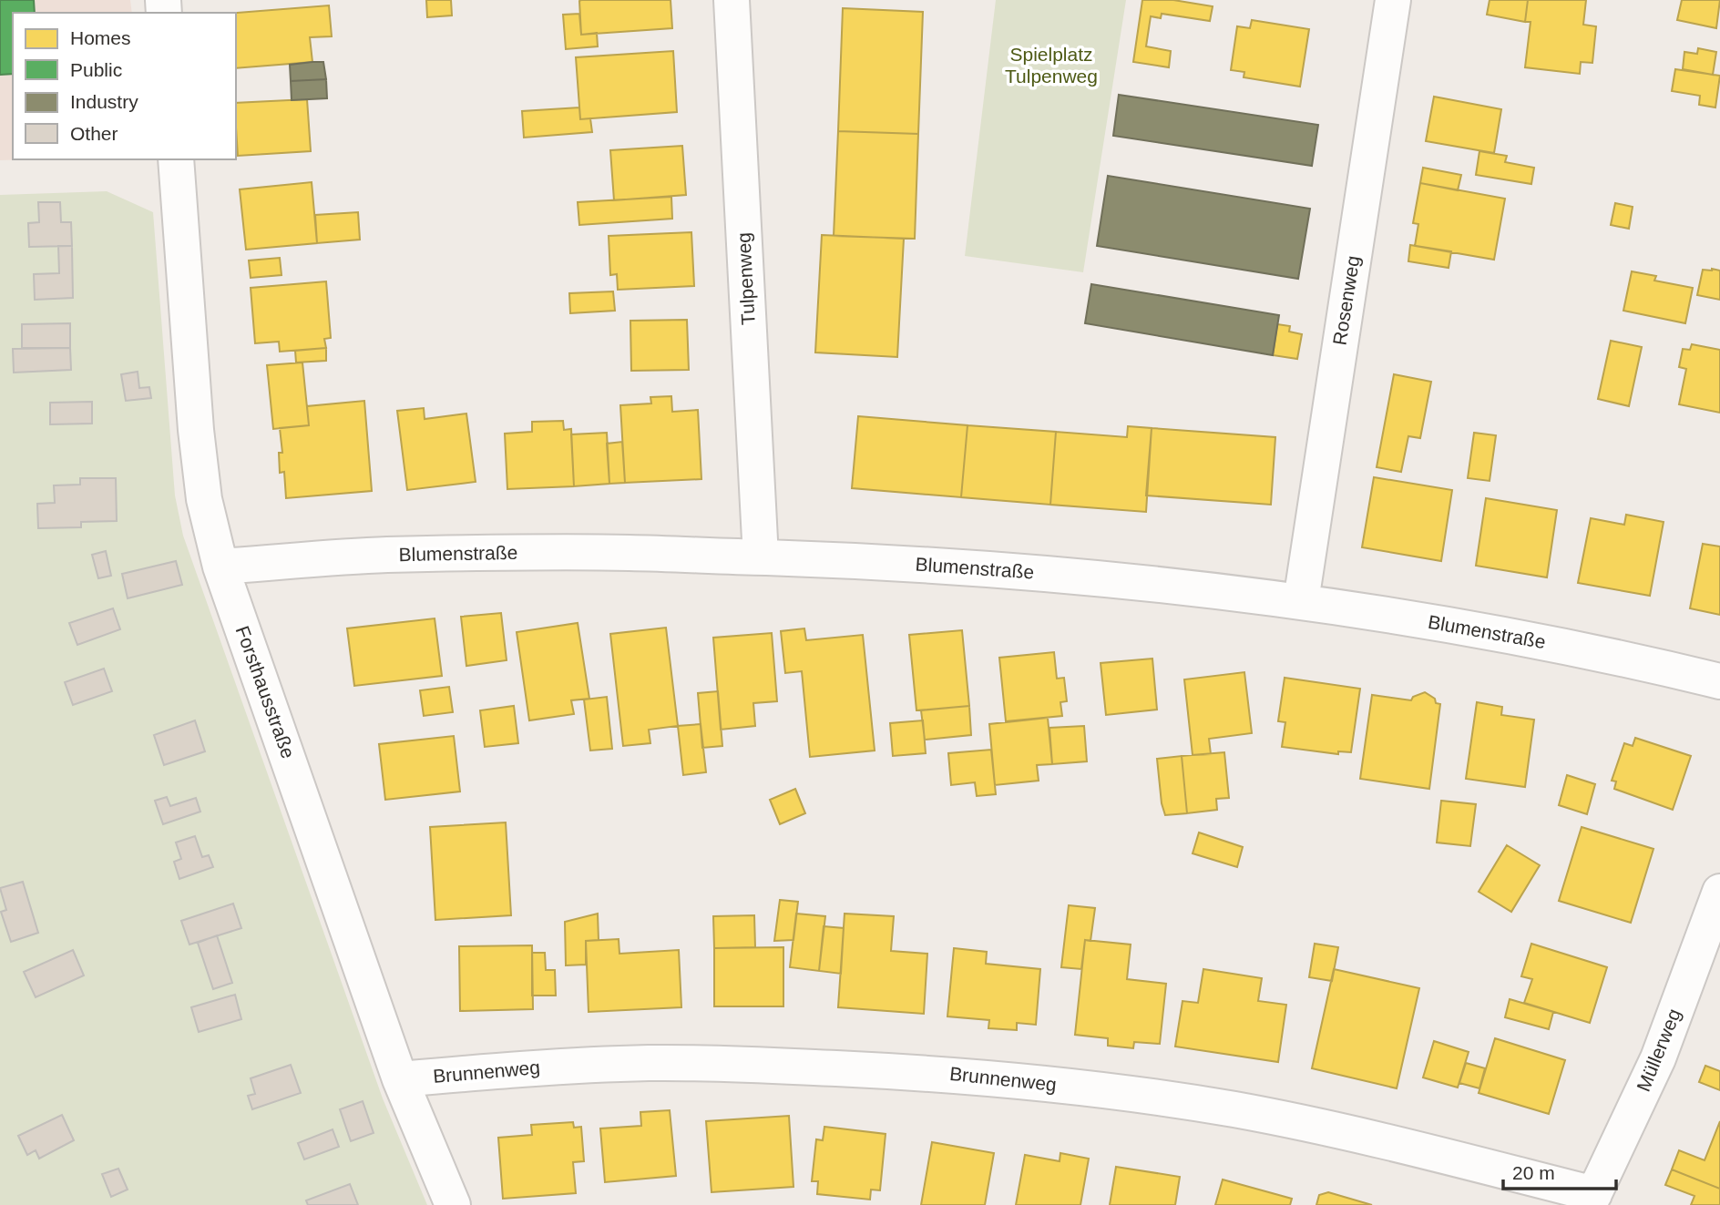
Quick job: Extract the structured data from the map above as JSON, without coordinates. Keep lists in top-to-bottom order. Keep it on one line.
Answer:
{"streets":{"street":["Tulpenweg","Rosenweg","Blumenstraße","Forsthausstraße","Müllerweg","Brunnenweg"]},"crossings":[["Tulpenweg","Blumenstraße"],["Rosenweg","Blumenstraße"],["Blumenstraße","Forsthausstraße"],["Forsthausstraße","Brunnenweg"],["Müllerweg","Brunnenweg"]],"parks":["Spielplatz Tulpenweg"],"legend":["Homes","Public","Industry","Other"],"scale_bar":"20 m"}
